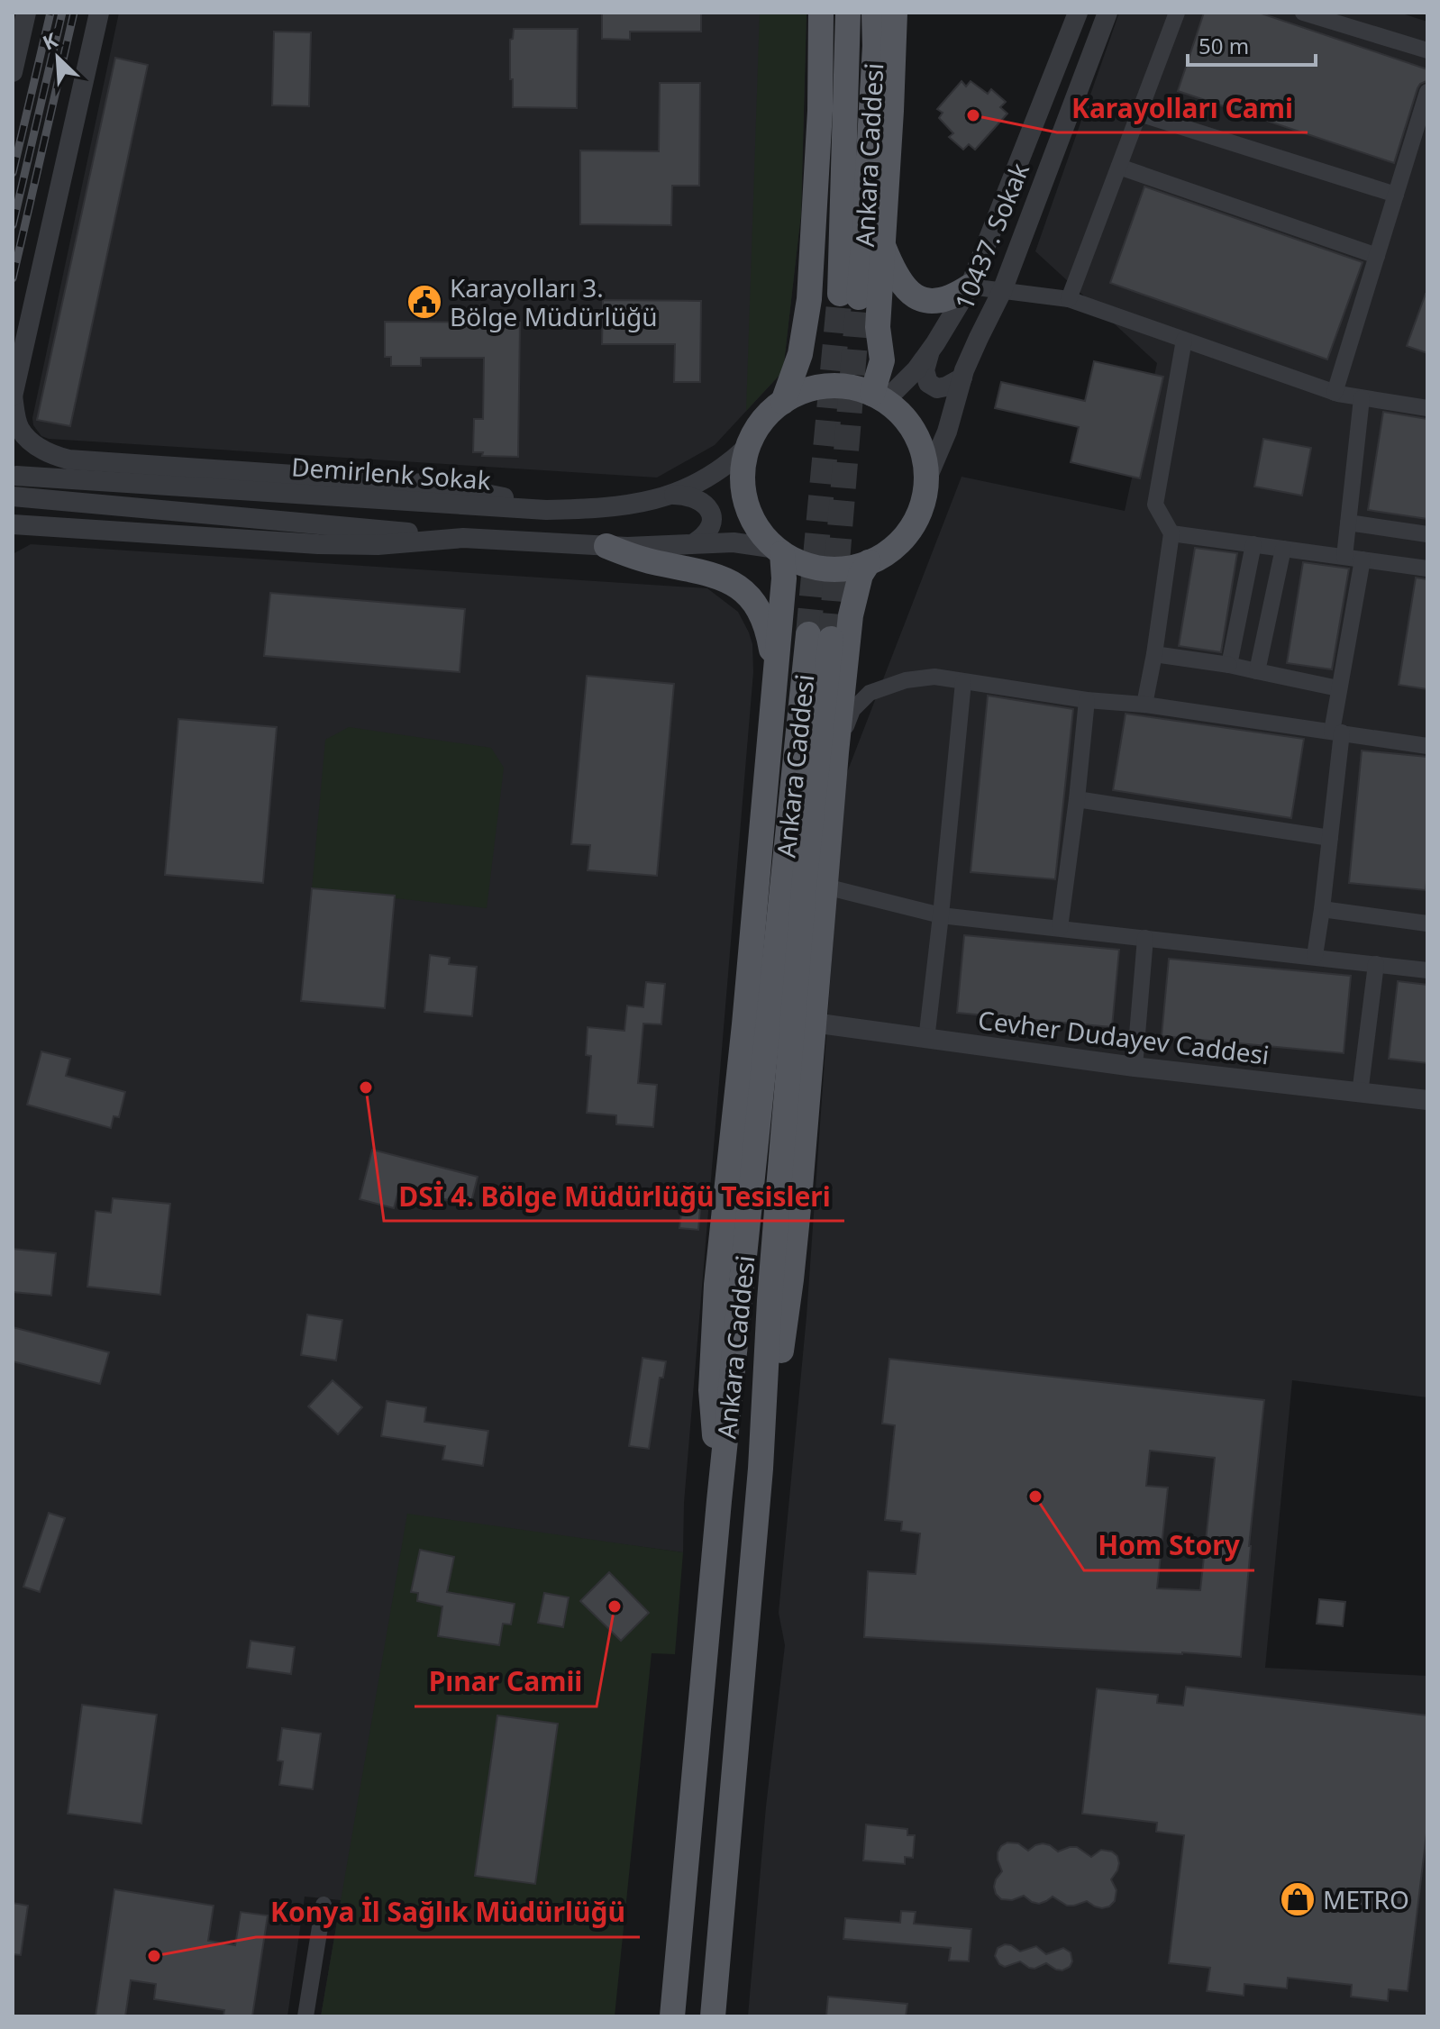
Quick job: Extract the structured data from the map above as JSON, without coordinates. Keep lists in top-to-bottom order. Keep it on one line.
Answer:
{"streets":{"main road":["Ankara Caddesi"],"street":["10437. Sokak","Demirlenk Sokak","Cevher Dudayev Caddesi"]},"crossings":[["10437. Sokak","Demirlenk Sokak"]],"places":{"other":["Karayolları Cami","DSİ 4. Bölge Müdürlüğü Tesisleri","Hom Story","Pınar Camii","Konya İl Sağlık Müdürlüğü"],"public building":["Karayolları 3. Bölge Müdürlüğü"],"shop":["METRO"]},"scale_bar":"50 m","north":"top left"}
